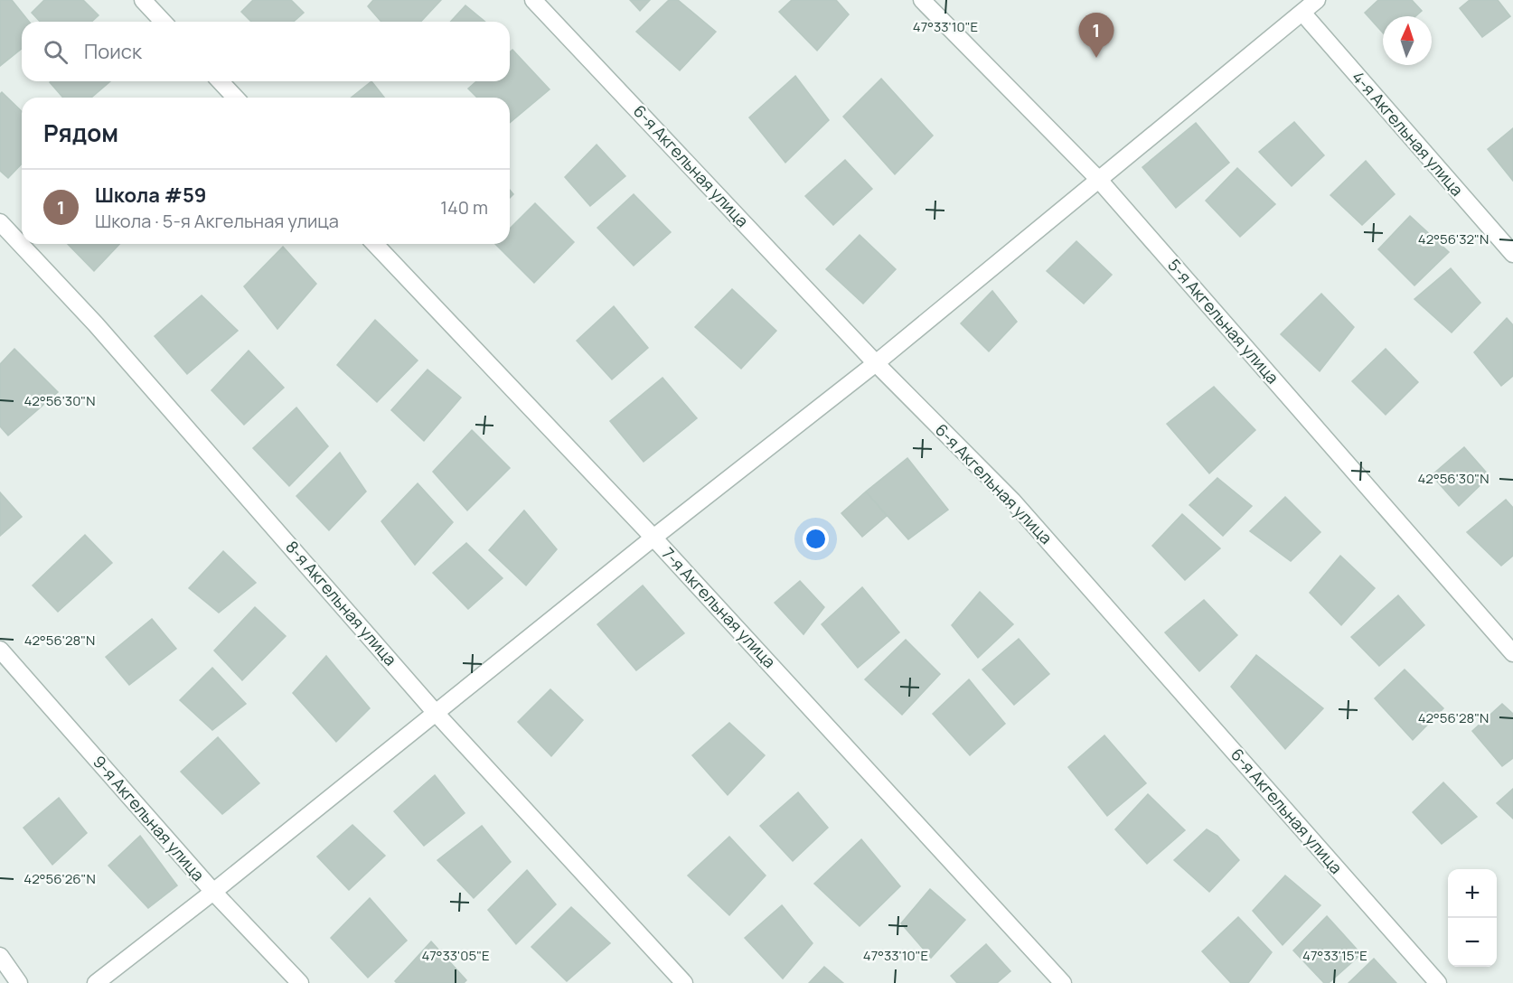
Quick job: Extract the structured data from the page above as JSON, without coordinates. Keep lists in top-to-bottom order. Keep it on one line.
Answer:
{"streets":{"street":["4-я Акгельная улица","6-я Акгельная улица","5-я Акгельная улица","8-я Акгельная улица","7-я Акгельная улица","9-я Акгельная улица"]},"north":"top","page":{"pins":"1","search":"Поиск","heading":"Рядом","list":[{"mark":"1","name":"Школа #59","note":"Школа · 5-я Акгельная улица","value":"140 m"}],"map_buttons":["+","−"]},"coordinates":["47°33'10\"E","42°56'32\"N","42°56'30\"N","42°56'28\"N","42°56'26\"N","47°33'05\"E","47°33'15\"E"]}
